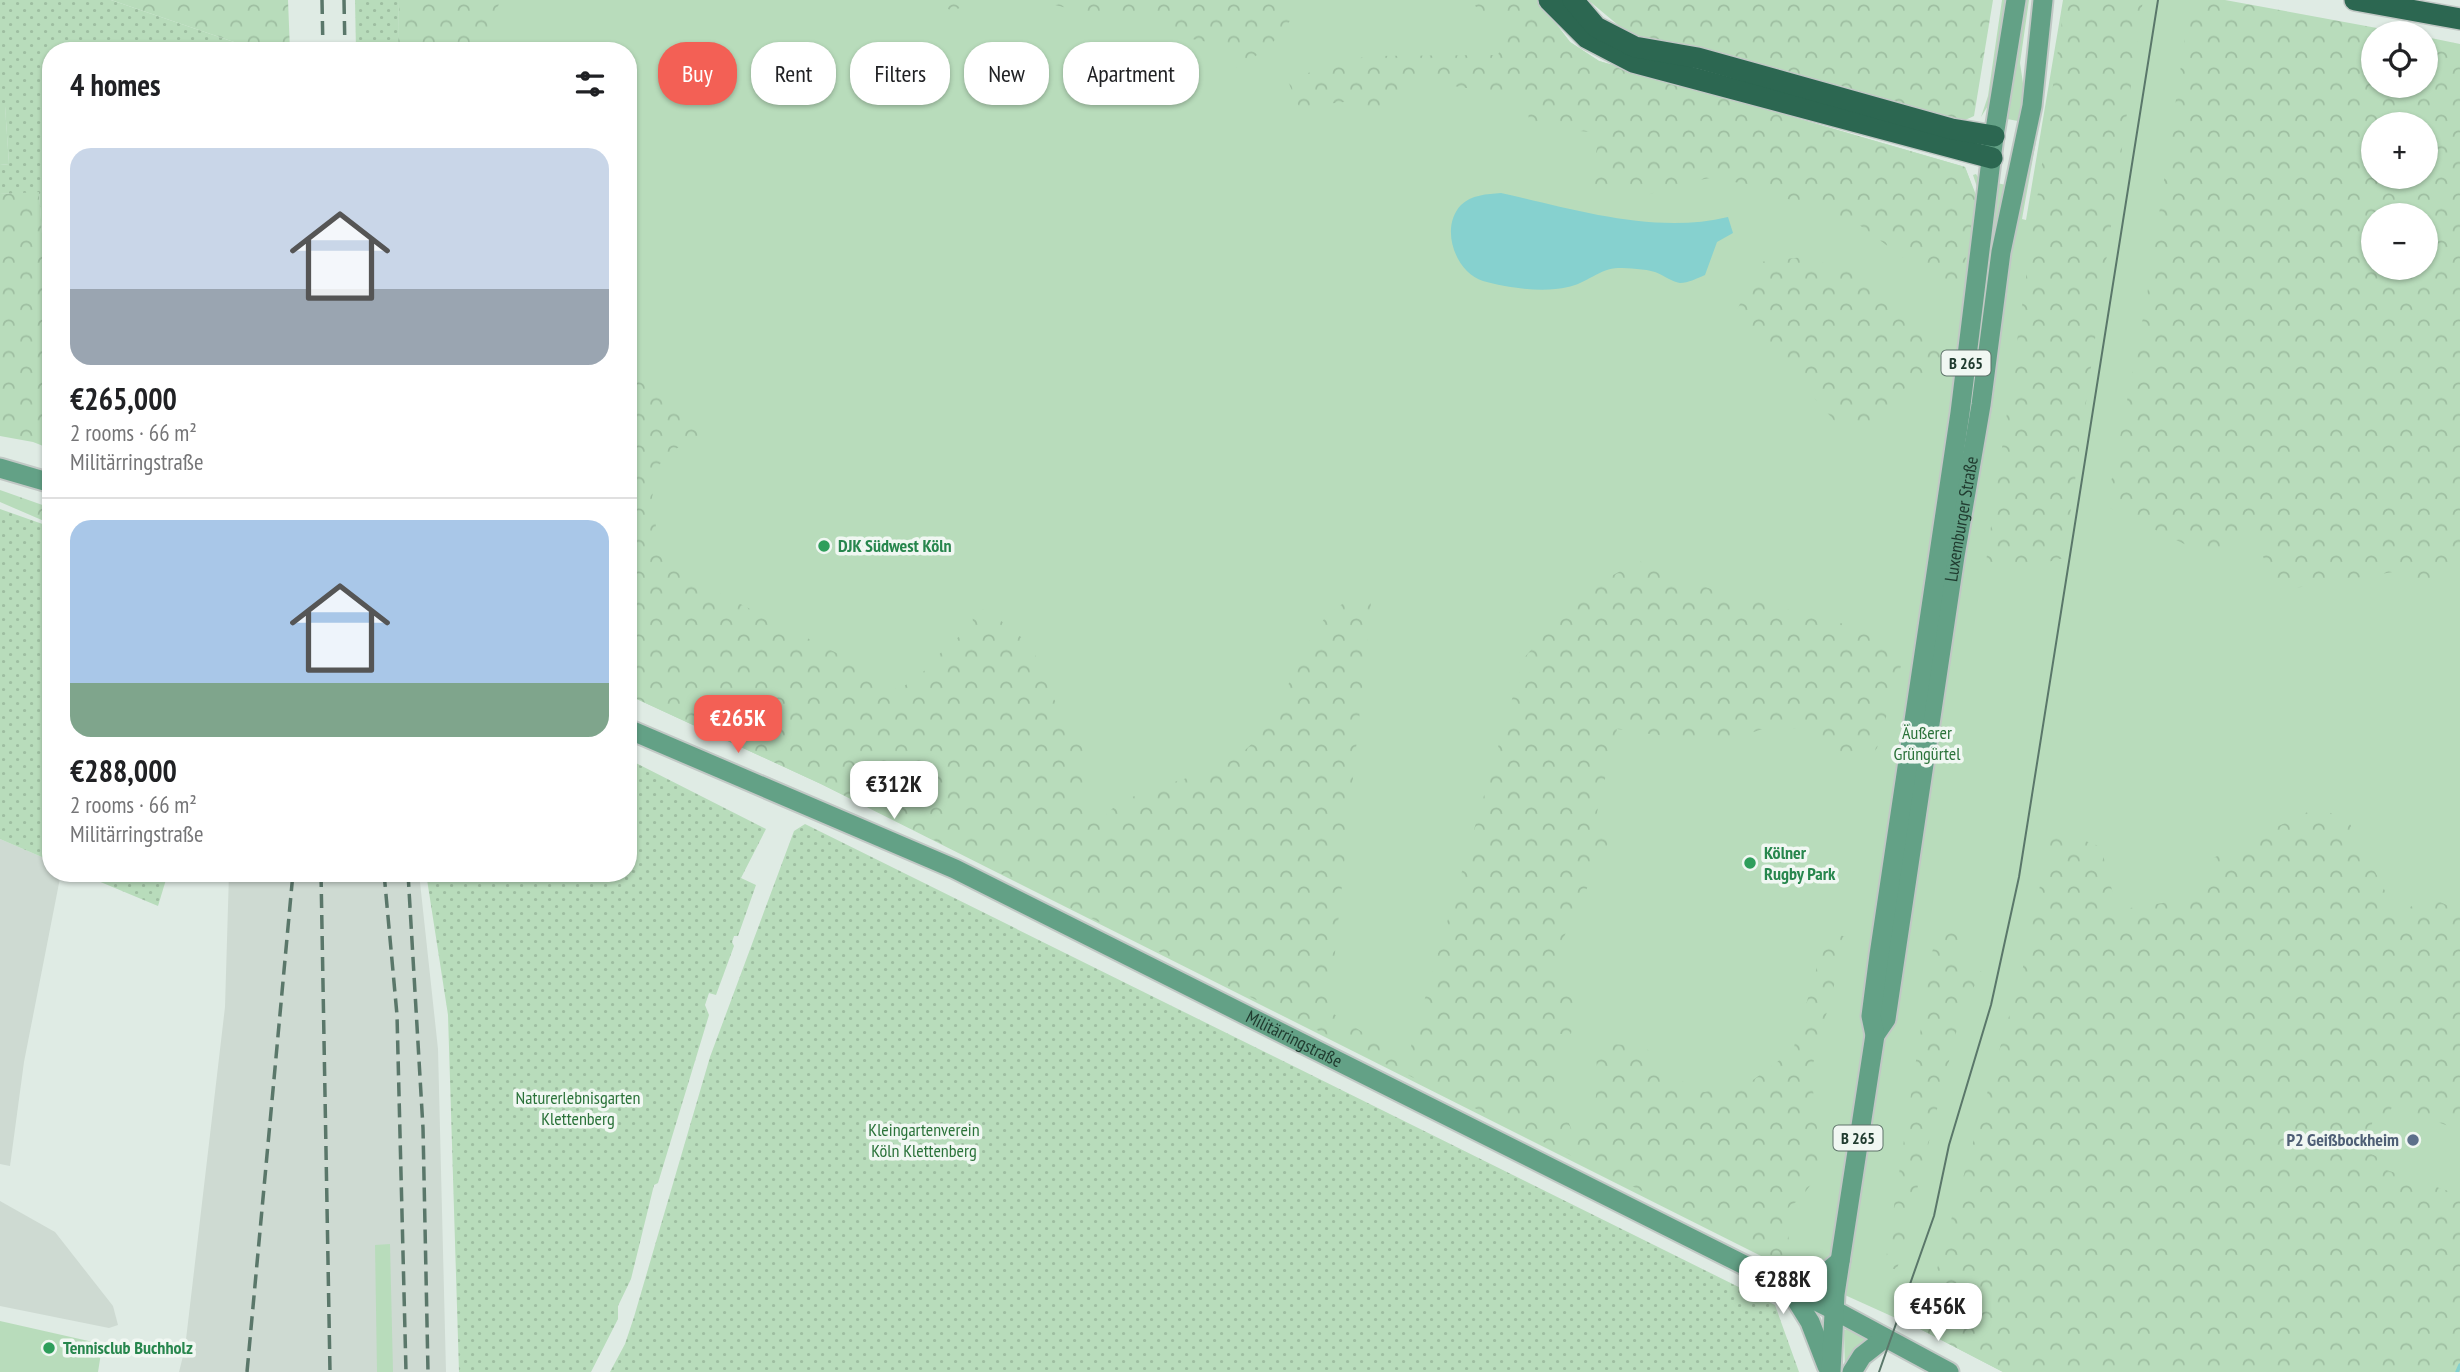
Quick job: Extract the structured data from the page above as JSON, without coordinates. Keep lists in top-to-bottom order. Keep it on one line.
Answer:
{"streets":{"main road":["B 265","Luxemburger Straße","Militärringstraße"]},"crossings":[["Luxemburger Straße","Militärringstraße"]],"parks":["Äußerer Grüngürtel","Naturerlebnisgarten Klettenberg","Kleingartenverein Köln Klettenberg"],"places":["DJK Südwest Köln","Kölner Rugby Park","P2 Geißbockheim","Tennisclub Buchholz"],"page":{"map_buttons":["+","−"],"chip":["Buy","Rent","Filters","New","Apartment"],"heading":"4 homes","list":[{"name":"€265,000","note":"2 rooms · 66 m² · Militärringstraße"},{"name":"€288,000","note":"2 rooms · 66 m² · Militärringstraße"}],"price":["€265K","€312K","€288K","€456K"]}}
